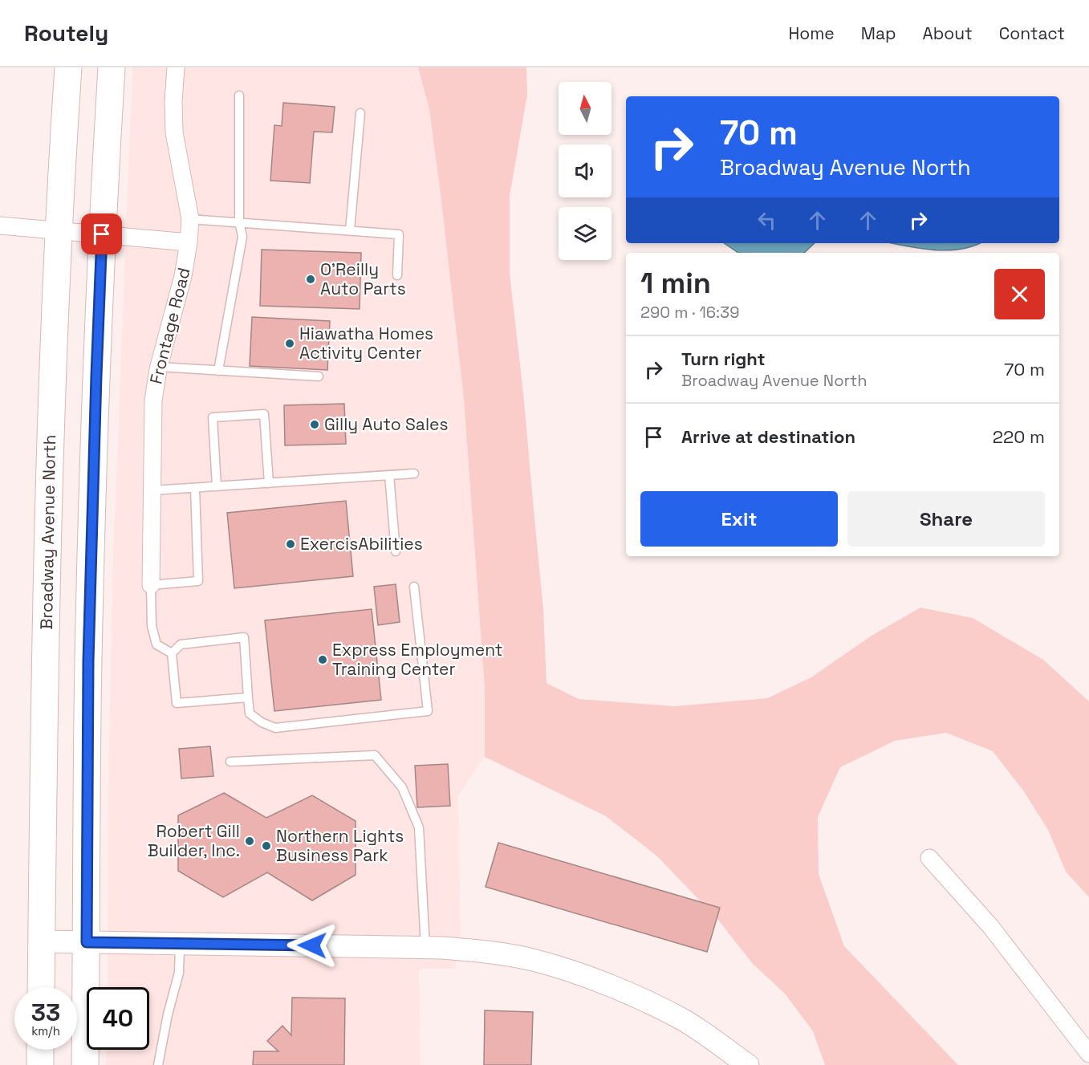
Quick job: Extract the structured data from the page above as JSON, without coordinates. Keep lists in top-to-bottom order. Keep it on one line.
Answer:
{"streets":{"main road":["Broadway Avenue North"],"street":["Frontage Road"]},"places":["O'Reilly Auto Parts","Hiawatha Homes Activity Center","Gilly Auto Sales","ExercisAbilities","Express Employment Training Center","Robert Gill Builder, Inc.","Northern Lights Business Park"],"north":"top","page":{"header":"Routely","nav":["Home","Map","About","Contact"],"turn":["70 m","Broadway Avenue North"],"heading":["1 min","290 m · 16:39"],"list":[{"name":"Turn right","note":"Broadway Avenue North","value":"70 m"},{"name":"Arrive at destination","value":"220 m"}],"buttons":["Exit","Share"],"speed":"33 km/h","limit":"40"}}
